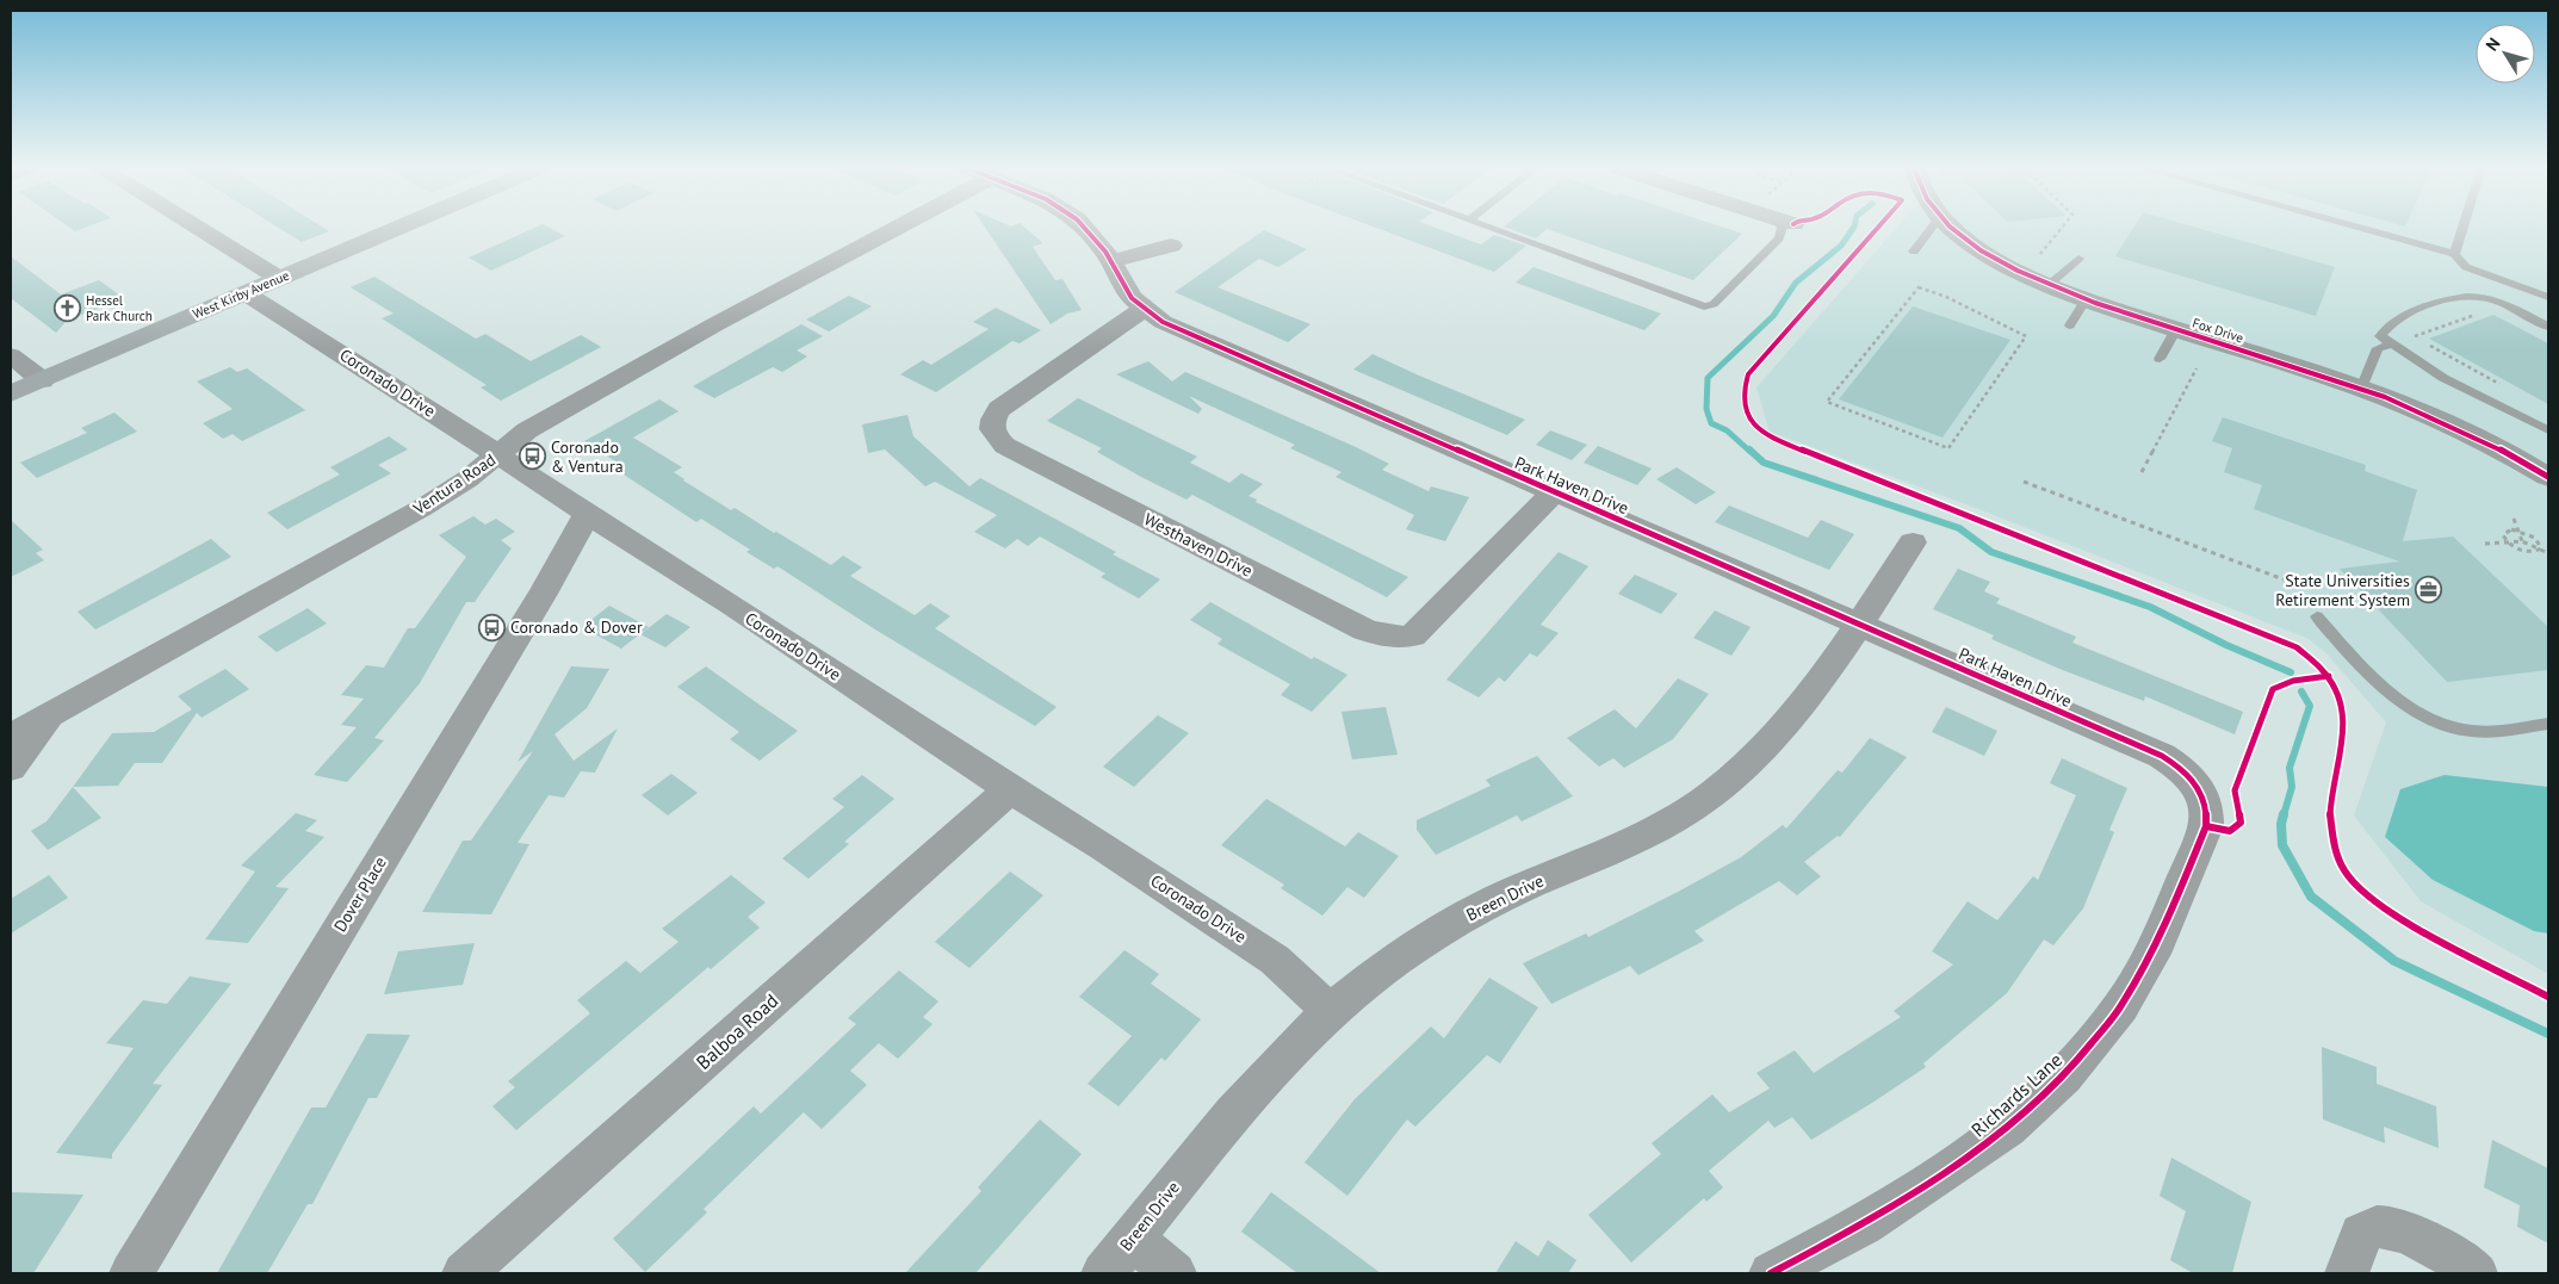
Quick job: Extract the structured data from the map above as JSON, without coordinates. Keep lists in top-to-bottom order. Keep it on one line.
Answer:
{"streets":{"main road":["West Kirby Avenue"],"street":["Fox Drive","Coronado Drive","Ventura Road","Park Haven Drive","Westhaven Drive","Dover Place","Breen Drive","Balboa Road","Richards Lane"]},"crossings":[["West Kirby Avenue","Coronado Drive"],["Coronado Drive","Ventura Road"],["Coronado Drive","Dover Place"],["Coronado Drive","Breen Drive"],["Coronado Drive","Balboa Road"],["Park Haven Drive","Westhaven Drive"],["Park Haven Drive","Breen Drive"],["Park Haven Drive","Richards Lane"]],"places":{"church":["Hessel Park Church"],"bus stop":["Coronado & Ventura","Coronado & Dover"],"office":["State Universities Retirement System"]},"north":"top left"}
